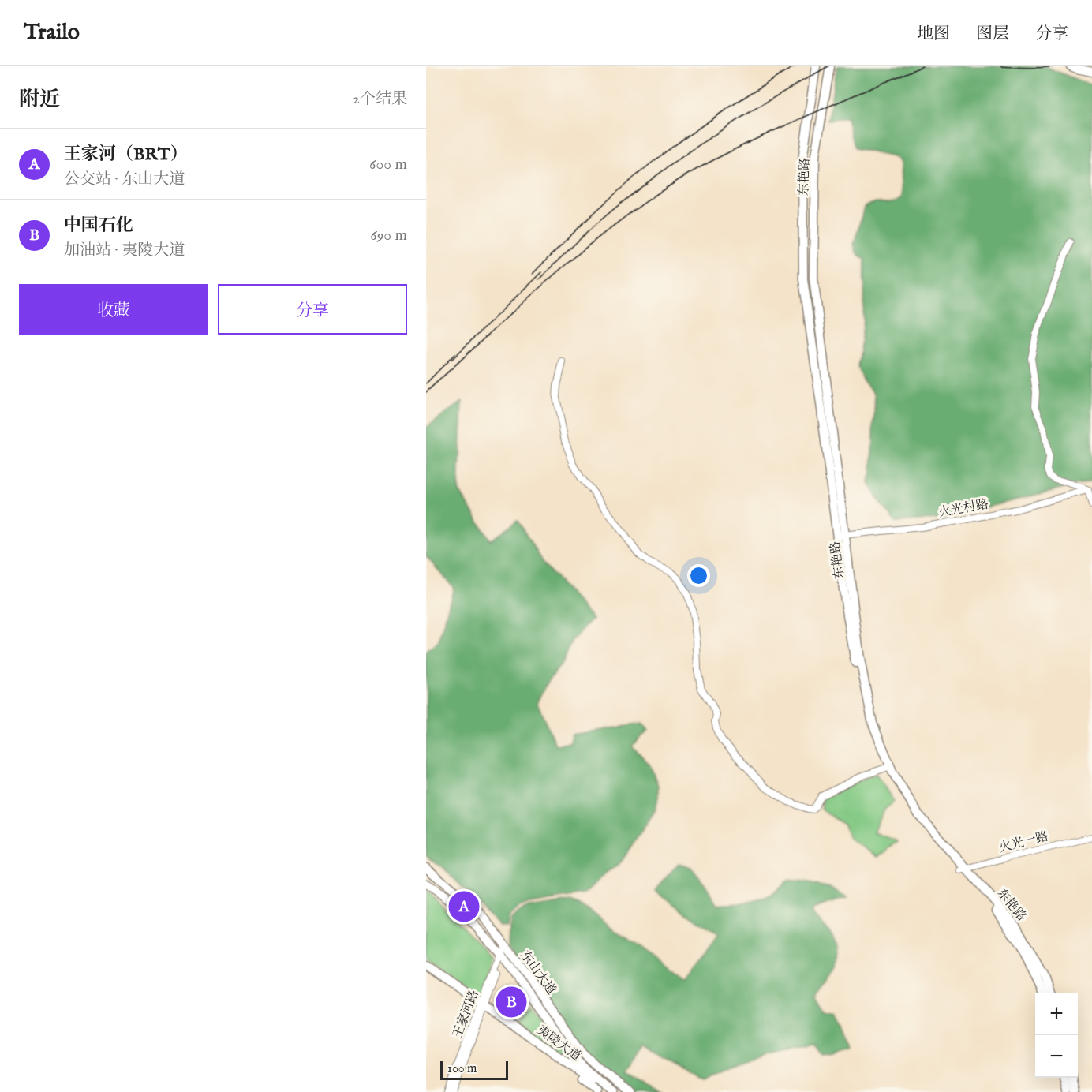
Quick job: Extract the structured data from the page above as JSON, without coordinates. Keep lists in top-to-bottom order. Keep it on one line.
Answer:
{"streets":{"main road":["东艳路","东山大道","夷陵大道"],"street":["火光村路","火光一路","王家河路"]},"crossings":[["东艳路","火光村路"],["东艳路","火光一路"],["东山大道","王家河路"],["王家河路","夷陵大道"]],"scale_bar":"100 m","page":{"header":"Trailo","nav":["地图","图层","分享"],"heading":["附近","2个结果"],"list":[{"mark":"A","name":"王家河（BRT）","note":"公交站 · 东山大道","value":"600 m"},{"mark":"B","name":"中国石化","note":"加油站 · 夷陵大道","value":"690 m"}],"buttons":["收藏","分享"],"pins":["A","B"],"map_buttons":["+","−"],"scale":"100 m"}}
